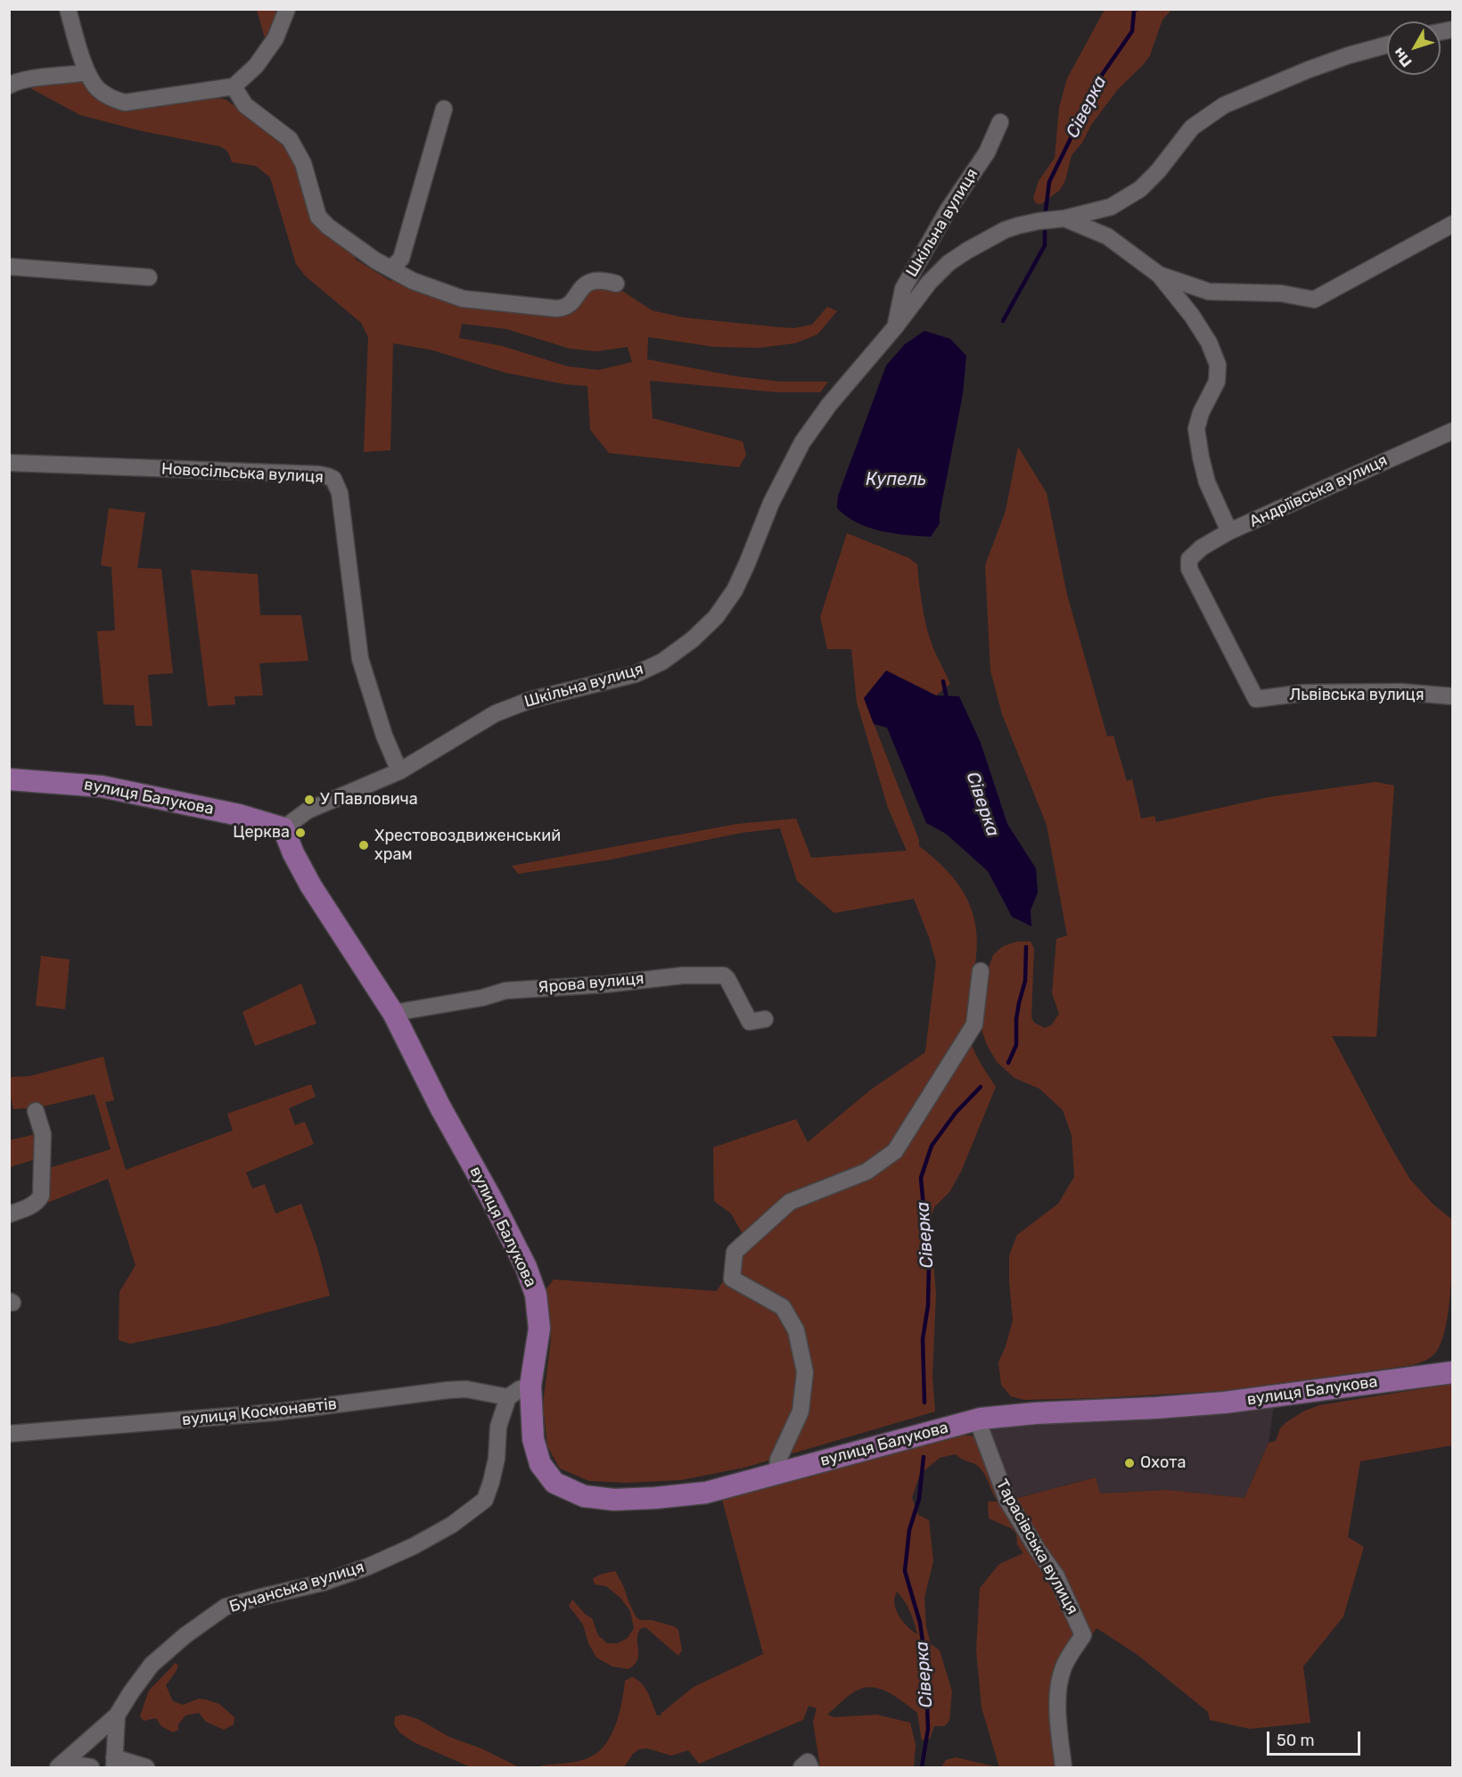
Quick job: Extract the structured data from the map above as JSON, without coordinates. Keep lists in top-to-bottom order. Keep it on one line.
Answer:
{"streets":{"main road":["вулиця Балукова"],"street":["Шкільна вулиця","Новосільська вулиця","Андріївська вулиця","Львівська вулиця","Ярова вулиця","вулиця Космонавтів","Тарасівська вулиця","Бучанська вулиця"]},"crossings":[["Шкільна вулиця","Новосільська вулиця"],["Шкільна вулиця","Андріївська вулиця"],["Шкільна вулиця","вулиця Балукова"],["Андріївська вулиця","Львівська вулиця"],["вулиця Балукова","Ярова вулиця"],["вулиця Балукова","Тарасівська вулиця"],["вулиця Космонавтів","Бучанська вулиця"]],"water":["Сіверка","Купель"],"places":["У Павловича","Церква","Хрестовоздвиженський храм","Охота"],"scale_bar":"50 m","north":"bottom left"}
